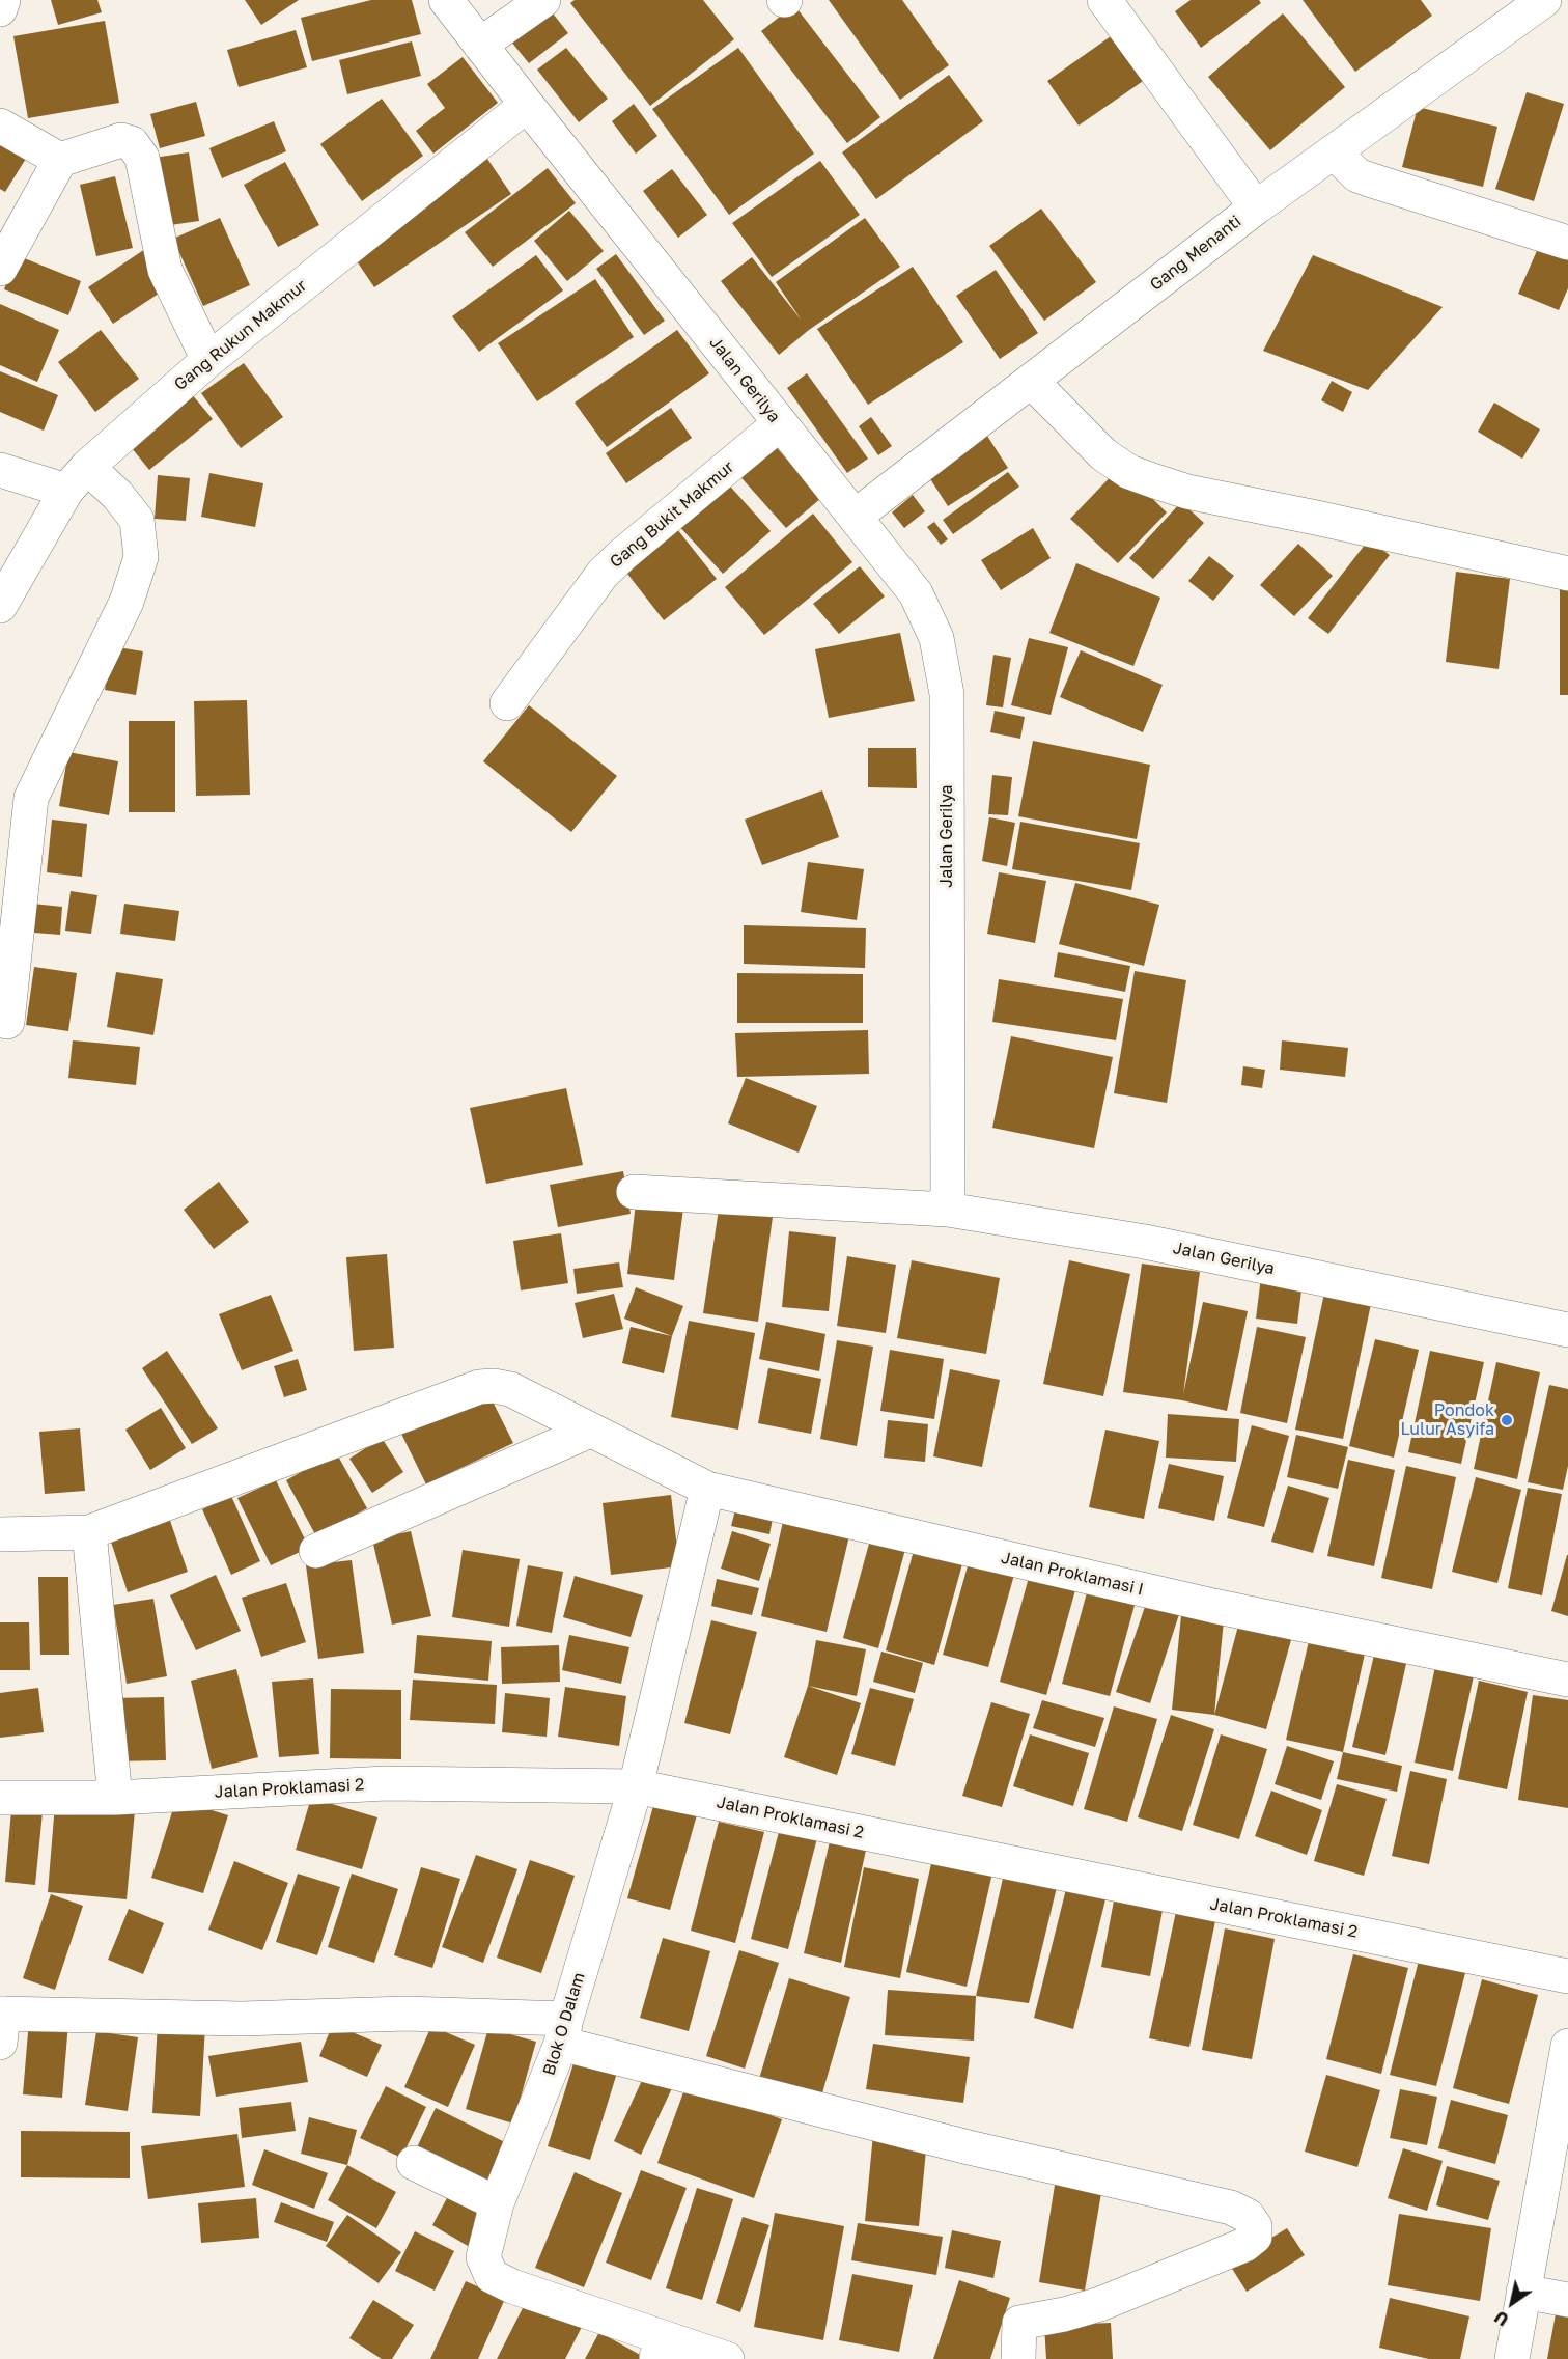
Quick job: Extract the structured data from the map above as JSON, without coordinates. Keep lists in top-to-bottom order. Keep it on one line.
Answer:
{"streets":{"street":["Gang Menanti","Gang Rukun Makmur","Jalan Gerilya","Gang Bukit Makmur","Jalan Proklamasi I","Jalan Proklamasi 2","Blok O Dalam"]},"crossings":[["Gang Menanti","Jalan Gerilya"],["Gang Rukun Makmur","Jalan Gerilya"],["Jalan Gerilya","Gang Bukit Makmur"],["Jalan Proklamasi I","Blok O Dalam"],["Jalan Proklamasi 2","Blok O Dalam"]],"places":["Pondok Lulur Asyifa"],"north":"bottom left"}
